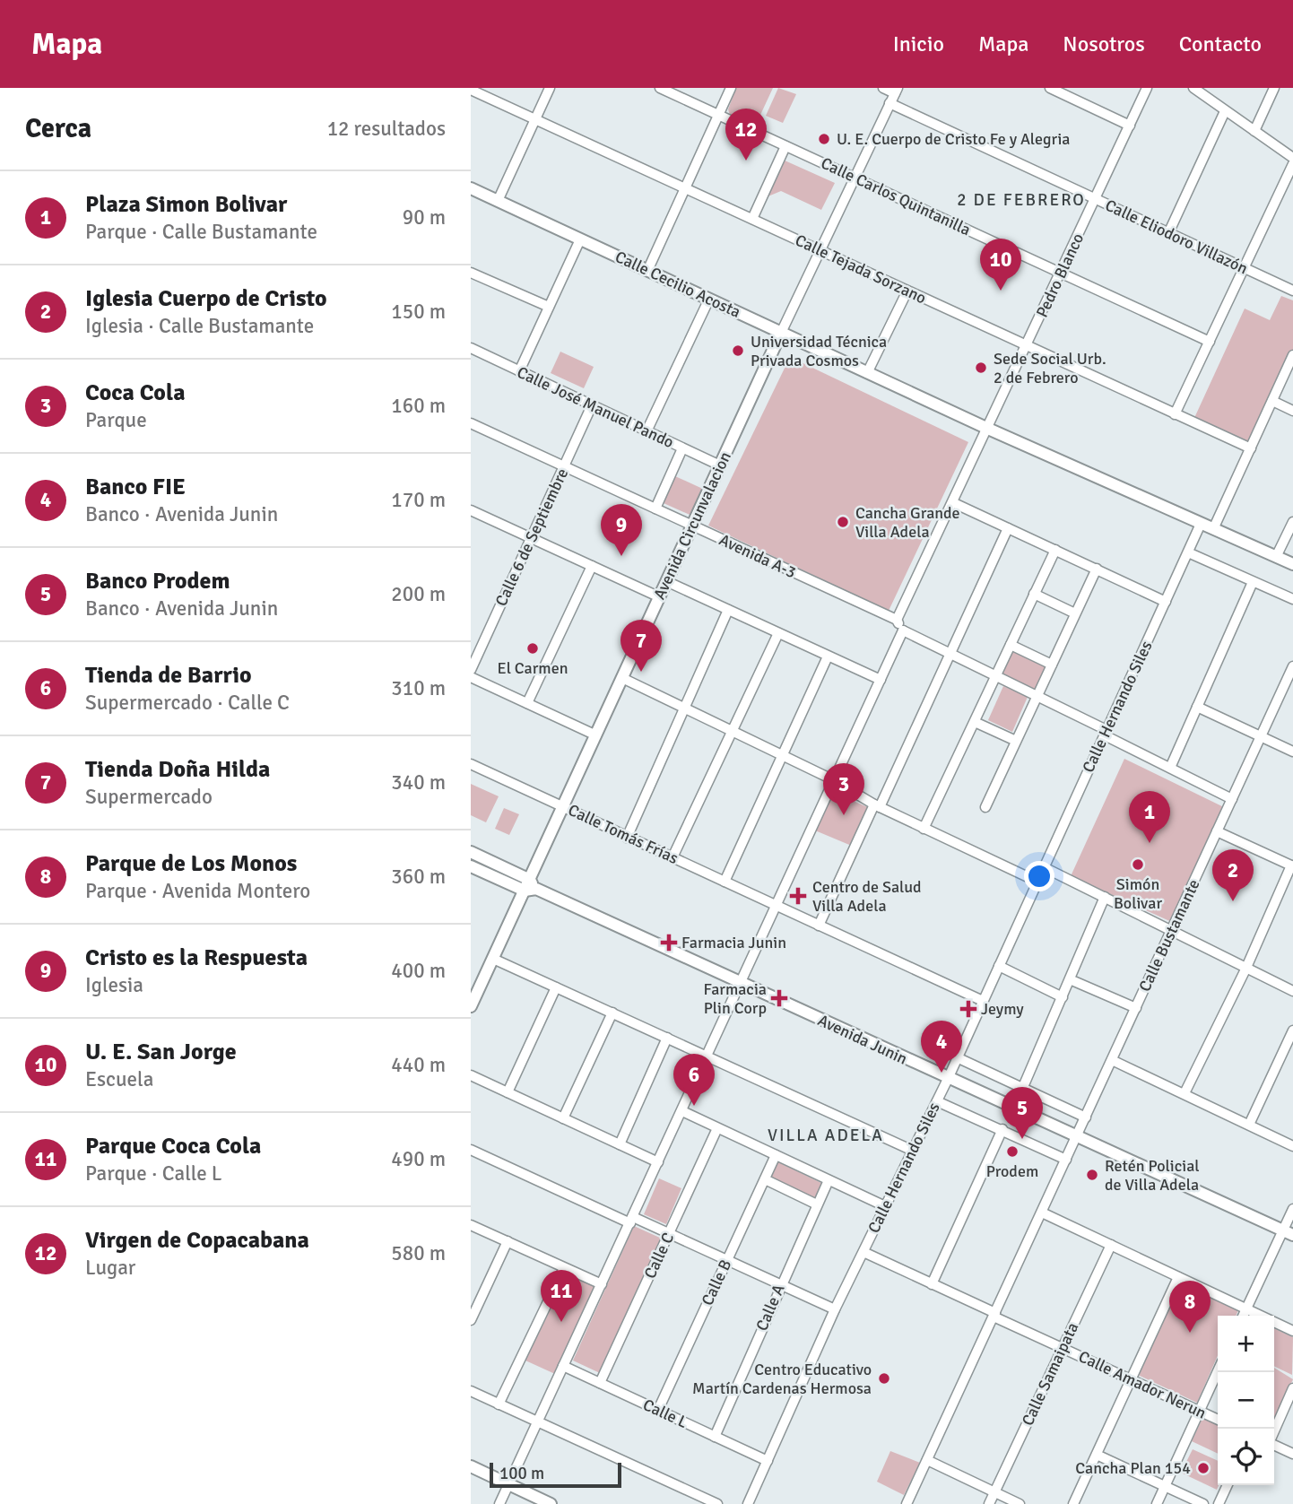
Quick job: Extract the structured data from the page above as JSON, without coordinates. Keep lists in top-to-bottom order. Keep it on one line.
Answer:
{"streets":{"street":["Calle Carlos Quintanilla","Calle Eliodoro Villazón","Calle Tejada Sorzano","Pedro Blanco","Calle Cecilio Acosta","Calle José Manuel Pando","Avenida Circunvalacion","Calle 6 de Septiembre","Avenida A-3","Calle Hernando Siles","Calle Tomás Frías","Calle Bustamante","Avenida Junin","Calle C","Calle B","Calle A","Calle Samaipata","Calle Amador Nerun","Calle L"]},"crossings":[["Calle Carlos Quintanilla","Pedro Blanco"],["Calle Eliodoro Villazón","Pedro Blanco"],["Calle Tejada Sorzano","Pedro Blanco"],["Pedro Blanco","Calle Cecilio Acosta"],["Pedro Blanco","Avenida A-3"],["Calle Cecilio Acosta","Avenida Circunvalacion"],["Calle Cecilio Acosta","Calle Hernando Siles"],["Calle José Manuel Pando","Avenida Circunvalacion"],["Calle José Manuel Pando","Calle 6 de Septiembre"],["Avenida Circunvalacion","Avenida A-3"],["Avenida Circunvalacion","Calle Tomás Frías"],["Avenida Circunvalacion","Avenida Junin"],["Calle 6 de Septiembre","Avenida A-3"],["Calle Hernando Siles","Calle Tomás Frías"],["Calle Hernando Siles","Avenida Junin"],["Calle Hernando Siles","Calle Amador Nerun"],["Calle Hernando Siles","Calle L"],["Calle Bustamante","Avenida Junin"],["Calle Bustamante","Calle Amador Nerun"],["Calle C","Calle L"],["Calle B","Calle L"],["Calle A","Calle L"],["Calle Samaipata","Calle Amador Nerun"]],"districts":["2 DE FEBRERO","VILLA ADELA"],"places":{"other":["U. E. Cuerpo de Cristo Fe y Alegria","Universidad Técnica Privada Cosmos","Sede Social Urb. 2 de Febrero","Cancha Grande Villa Adela","El Carmen","Simón Bolivar","Prodem","Retén Policial de Villa Adela","Centro Educativo Martín Cardenas Hermosa","Cancha Plan 154"],"health":["Centro de Salud Villa Adela","Farmacia Junin","Farmacia Plin Corp","Jeymy"]},"scale_bar":"100 m","page":{"header":"Mapa","nav":["Inicio","Mapa","Nosotros","Contacto"],"heading":["Cerca","12 resultados"],"pins":["12","10","9","7","3","1","2","4","6","5","11","8"],"list":[{"mark":"1","name":"Plaza Simon Bolivar","note":"Parque · Calle Bustamante","value":"90 m"},{"mark":"2","name":"Iglesia Cuerpo de Cristo","note":"Iglesia · Calle Bustamante","value":"150 m"},{"mark":"3","name":"Coca Cola","note":"Parque","value":"160 m"},{"mark":"4","name":"Banco FIE","note":"Banco · Avenida Junin","value":"170 m"},{"mark":"5","name":"Banco Prodem","note":"Banco · Avenida Junin","value":"200 m"},{"mark":"6","name":"Tienda de Barrio","note":"Supermercado · Calle C","value":"310 m"},{"mark":"7","name":"Tienda Doña Hilda","note":"Supermercado","value":"340 m"},{"mark":"8","name":"Parque de Los Monos","note":"Parque · Avenida Montero","value":"360 m"},{"mark":"9","name":"Cristo es la Respuesta","note":"Iglesia","value":"400 m"},{"mark":"10","name":"U. E. San Jorge","note":"Escuela","value":"440 m"},{"mark":"11","name":"Parque Coca Cola","note":"Parque · Calle L","value":"490 m"},{"mark":"12","name":"Virgen de Copacabana","note":"Lugar","value":"580 m"}],"map_buttons":["+","−"],"scale":"100 m"}}
